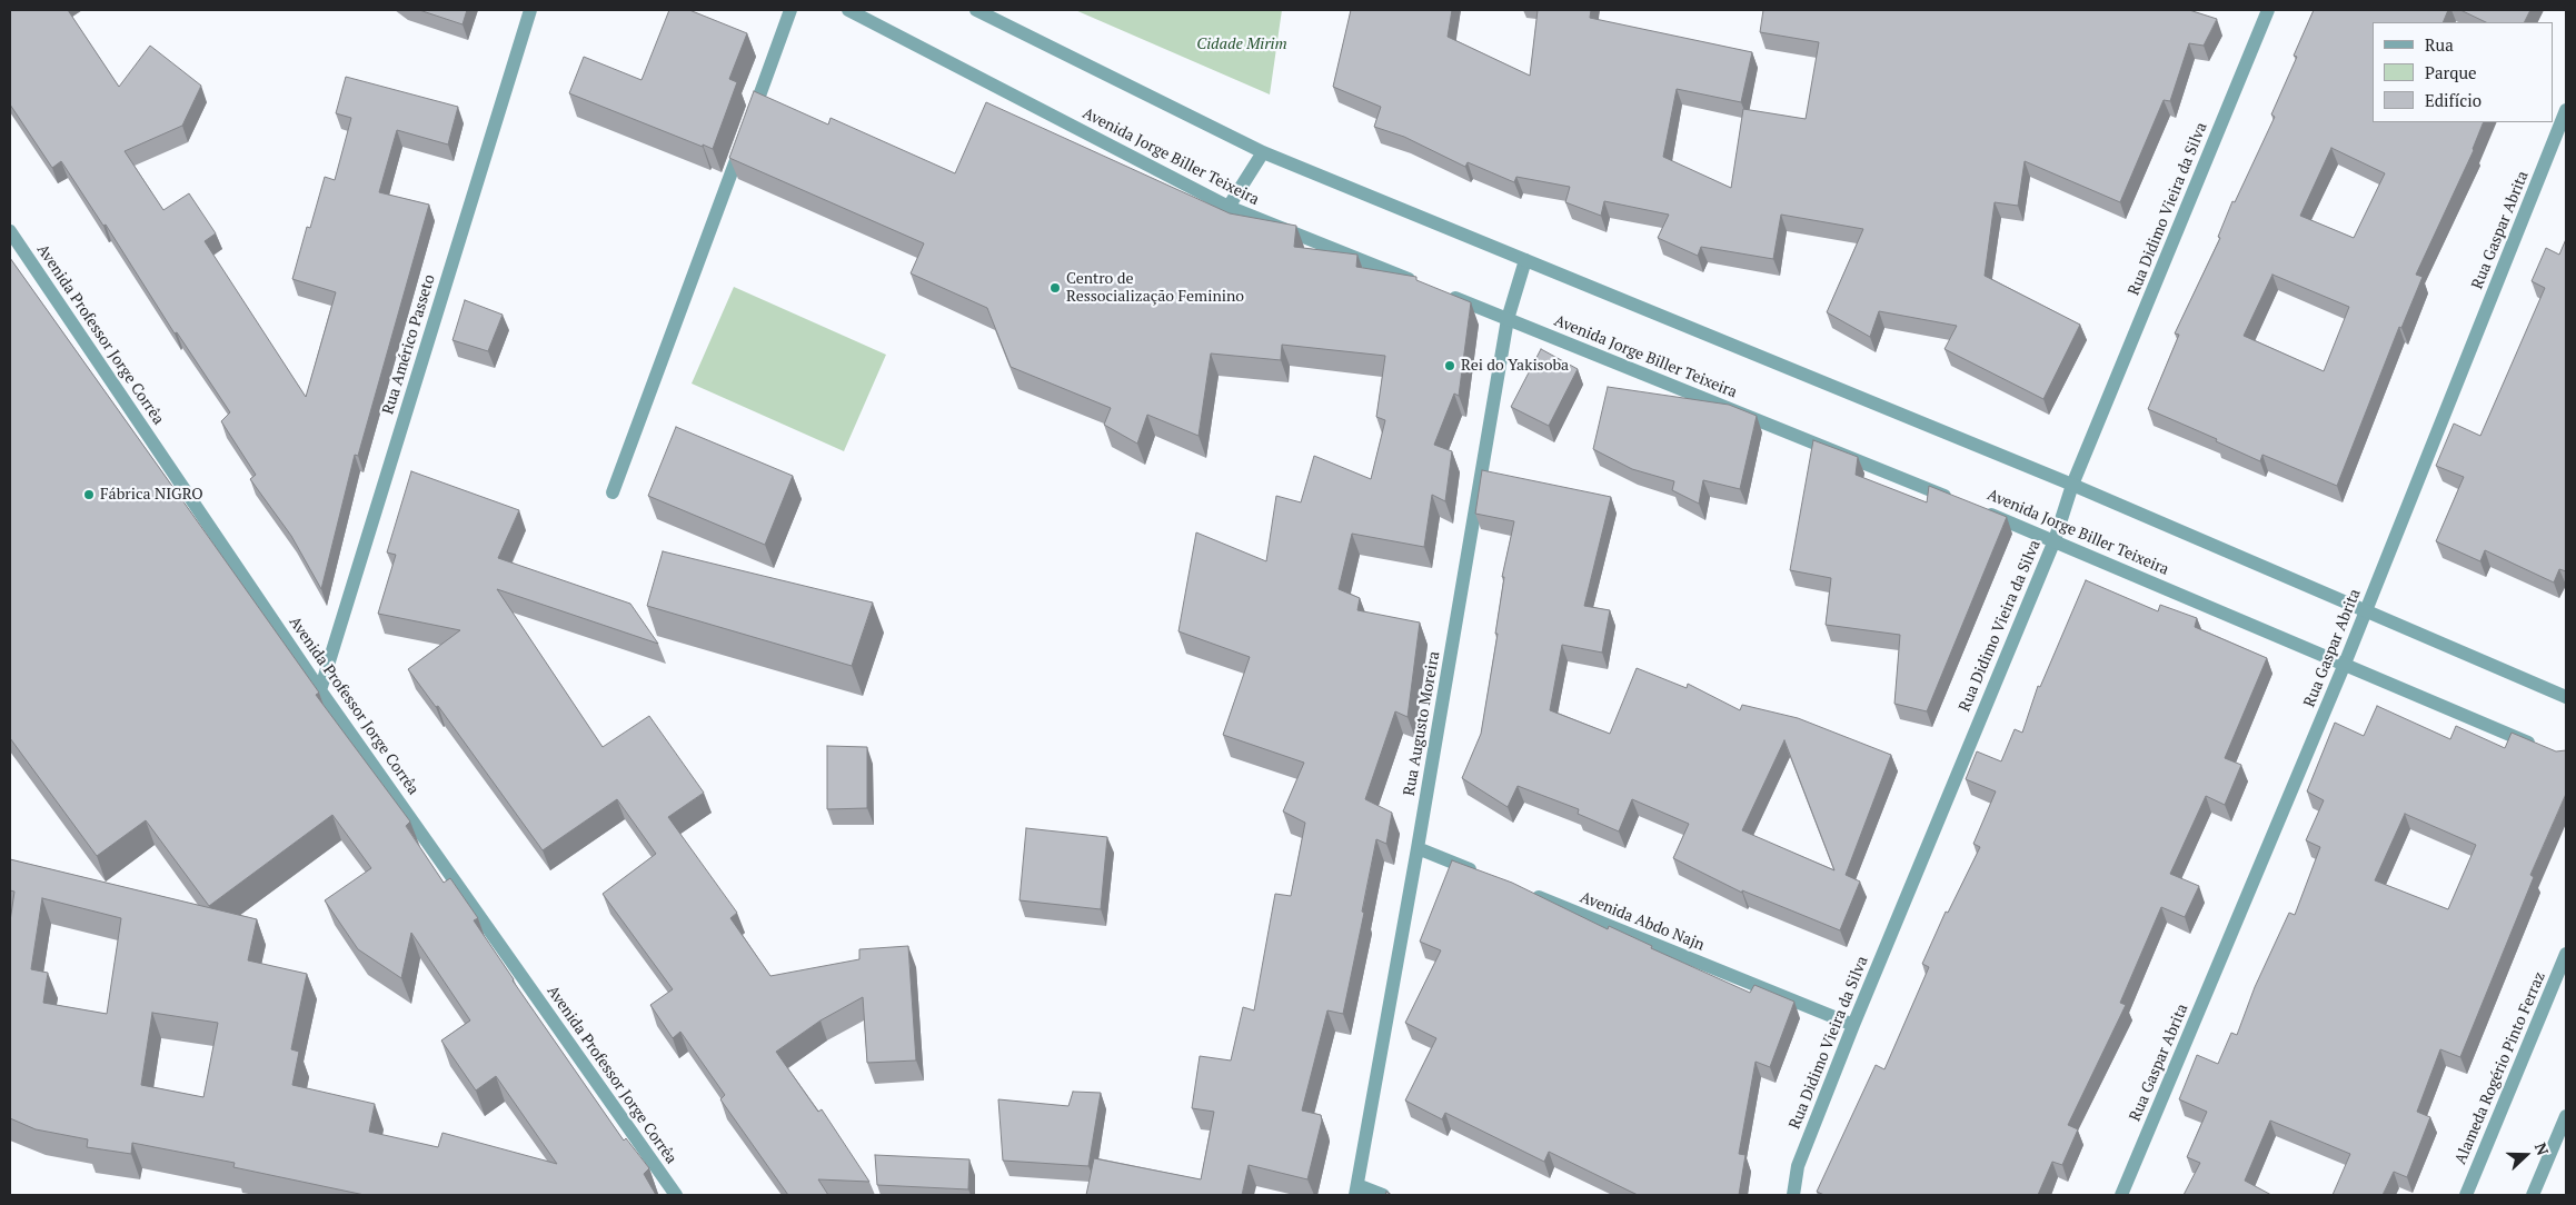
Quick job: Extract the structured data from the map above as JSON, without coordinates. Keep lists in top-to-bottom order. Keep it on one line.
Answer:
{"streets":{"street":["Avenida Jorge Biller Teixeira","Rua Didimo Vieira da Silva","Rua Gaspar Abrita","Avenida Professor Jorge Corrêa","Rua Américo Passeto","Rua Augusto Moreira","Avenida Abdo Najn","Alameda Rogério Pinto Ferraz"]},"crossings":[["Avenida Jorge Biller Teixeira","Rua Didimo Vieira da Silva"],["Avenida Jorge Biller Teixeira","Rua Gaspar Abrita"],["Avenida Jorge Biller Teixeira","Rua Augusto Moreira"],["Rua Didimo Vieira da Silva","Avenida Abdo Najn"],["Avenida Professor Jorge Corrêa","Rua Américo Passeto"]],"parks":["Cidade Mirim"],"places":["Centro de Ressocialização Feminino","Rei do Yakisoba","Fábrica NIGRO"],"legend":["Rua","Parque","Edifício"],"north":"right"}
